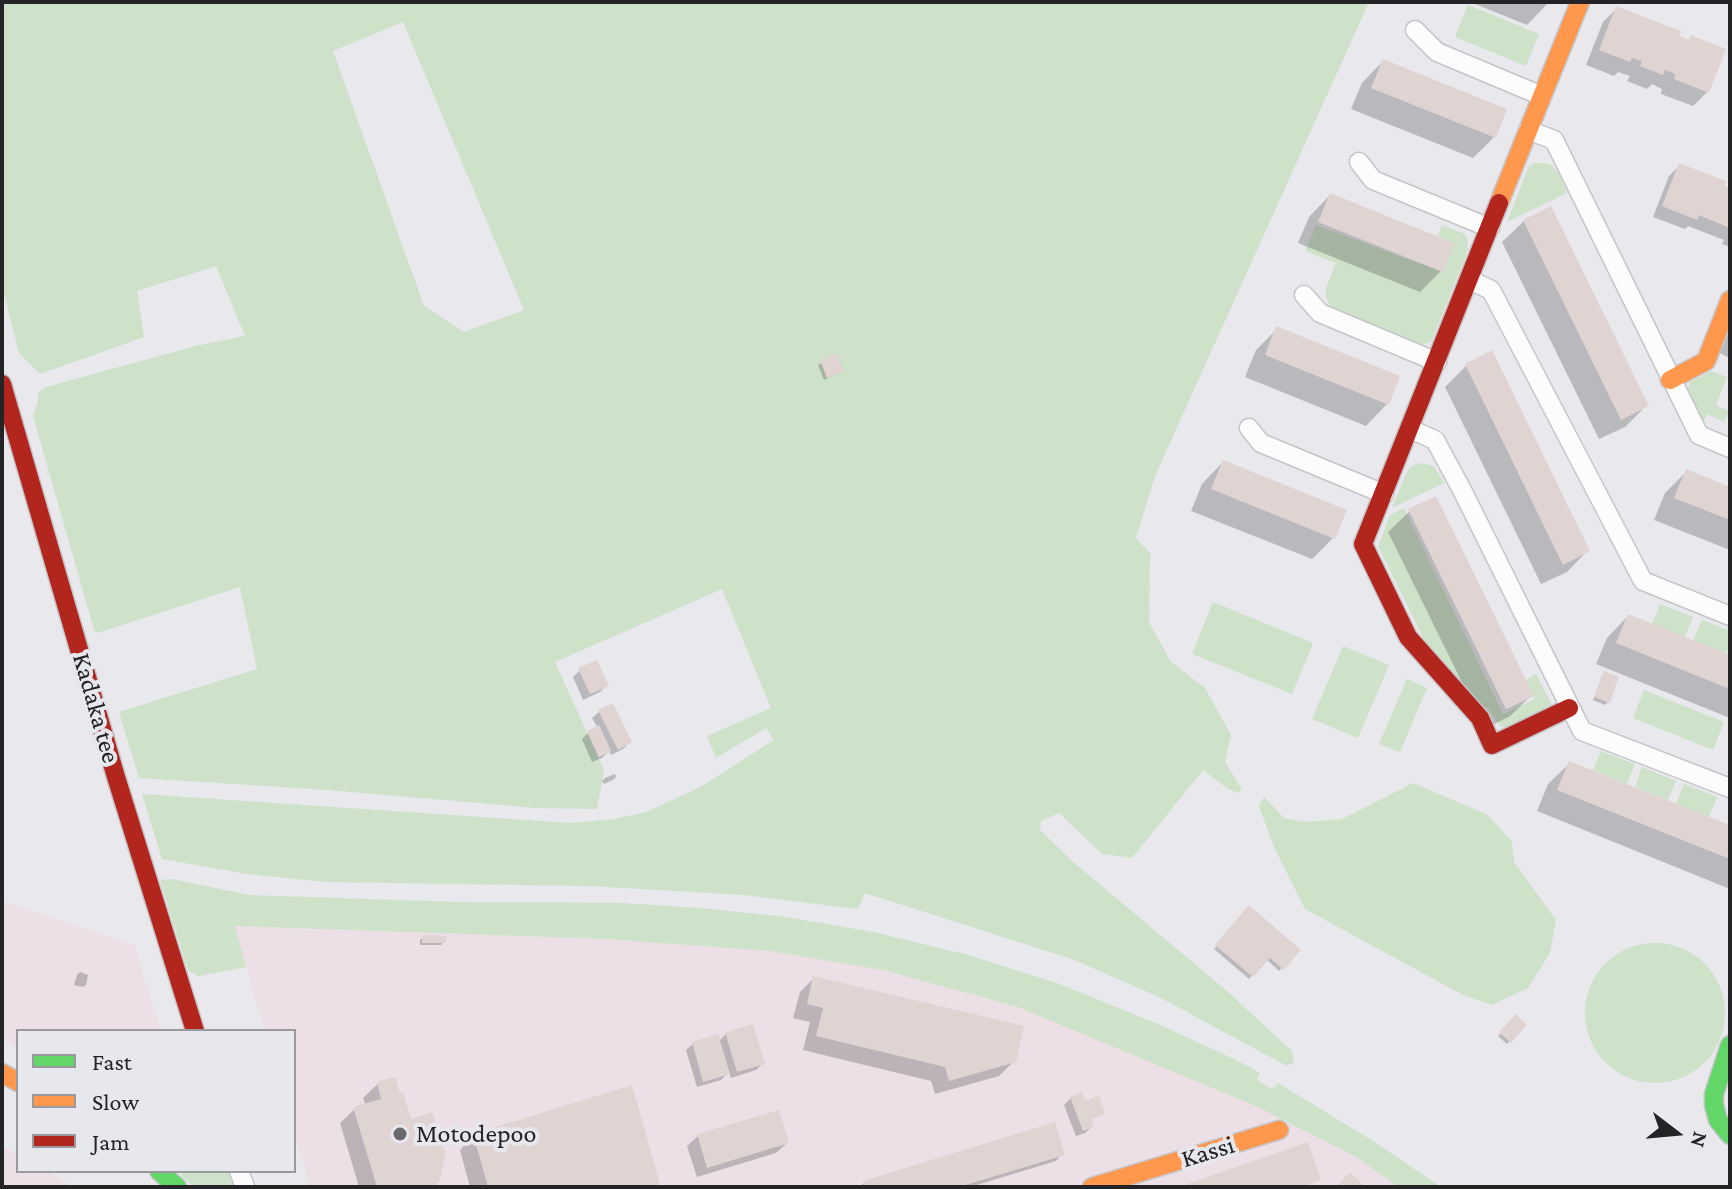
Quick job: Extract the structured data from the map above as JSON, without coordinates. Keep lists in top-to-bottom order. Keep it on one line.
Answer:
{"streets":{"street":["Kadaka tee","Kassi"]},"places":["Motodepoo"],"legend":["Fast","Slow","Jam"],"north":"right"}
